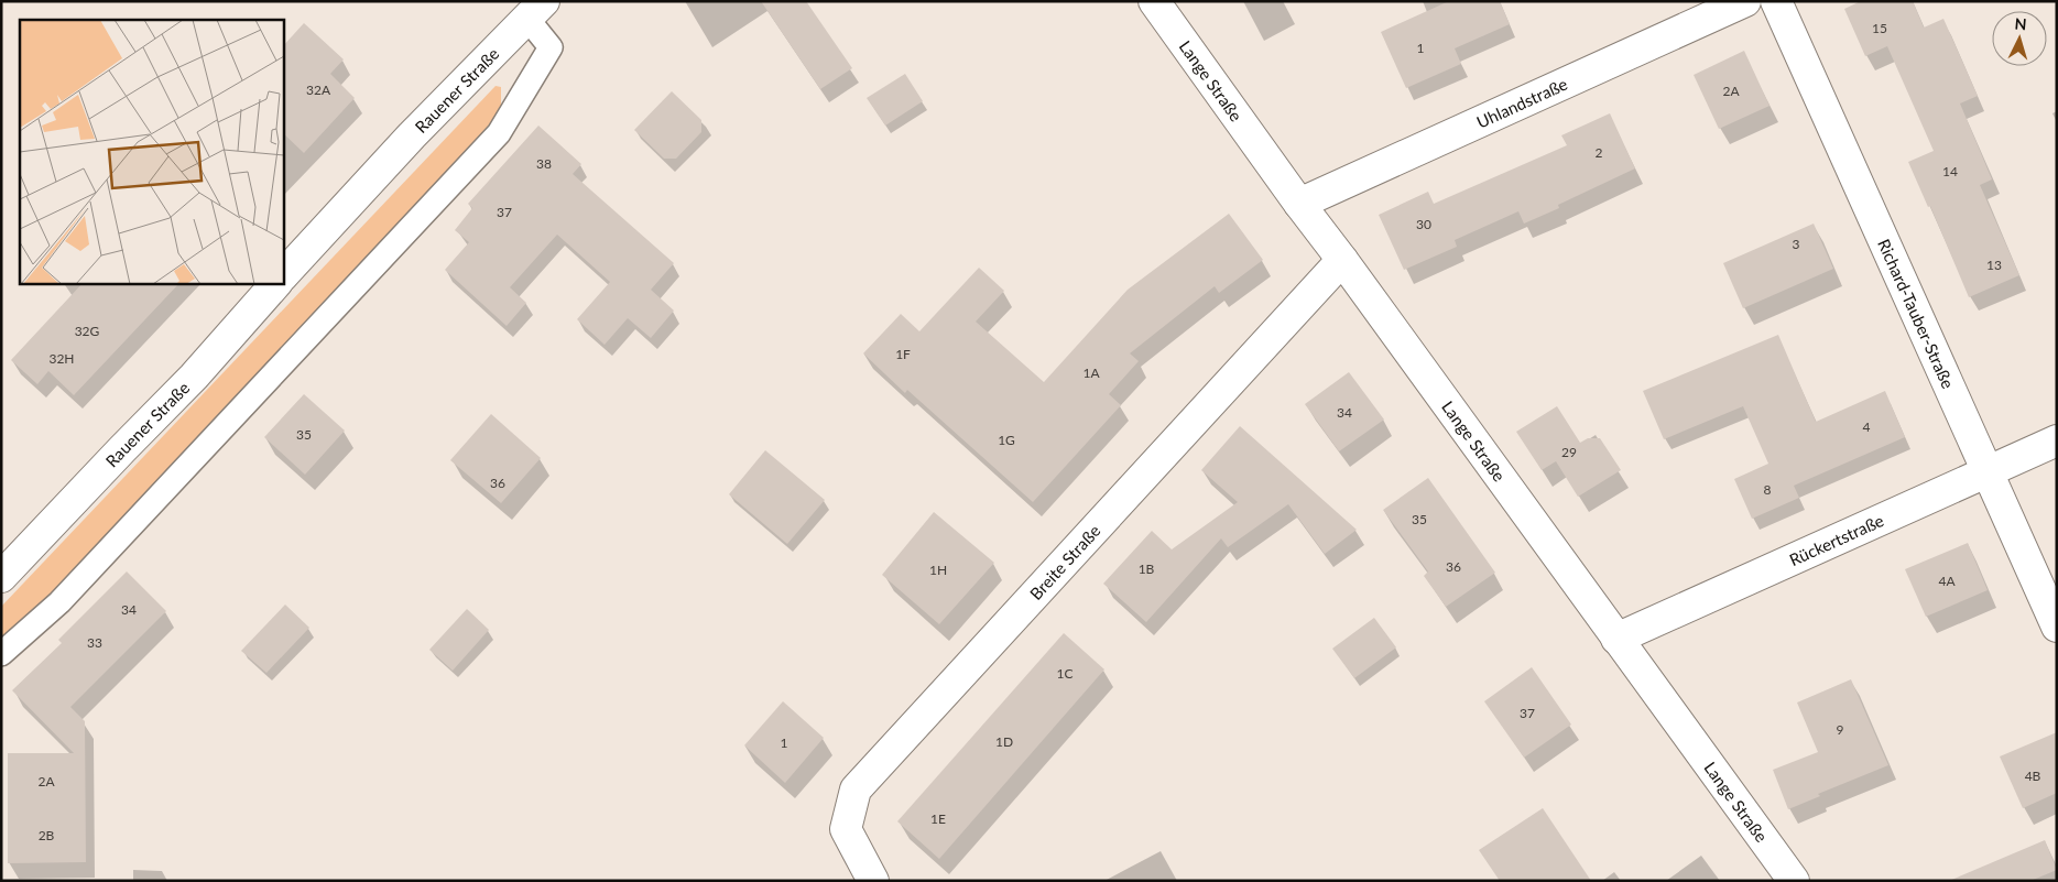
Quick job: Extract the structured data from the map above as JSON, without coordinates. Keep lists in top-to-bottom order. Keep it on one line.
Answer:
{"streets":{"street":["Lange Straße","Rauener Straße","Uhlandstraße","Richard-Tauber-Straße","Rückertstraße","Breite Straße"]},"crossings":[["Lange Straße","Uhlandstraße"],["Lange Straße","Rückertstraße"],["Lange Straße","Breite Straße"],["Richard-Tauber-Straße","Rückertstraße"]],"house_numbers":["15","1","32A","2A","2","38","14","37","30","3","13","32G","1F","32H","1A","34","4","35","1G","29","36","8","35","36","1B","1H","4A","34","33","1C","37","9","1D","1","4B","2A","1E","2B"],"north":"top"}
